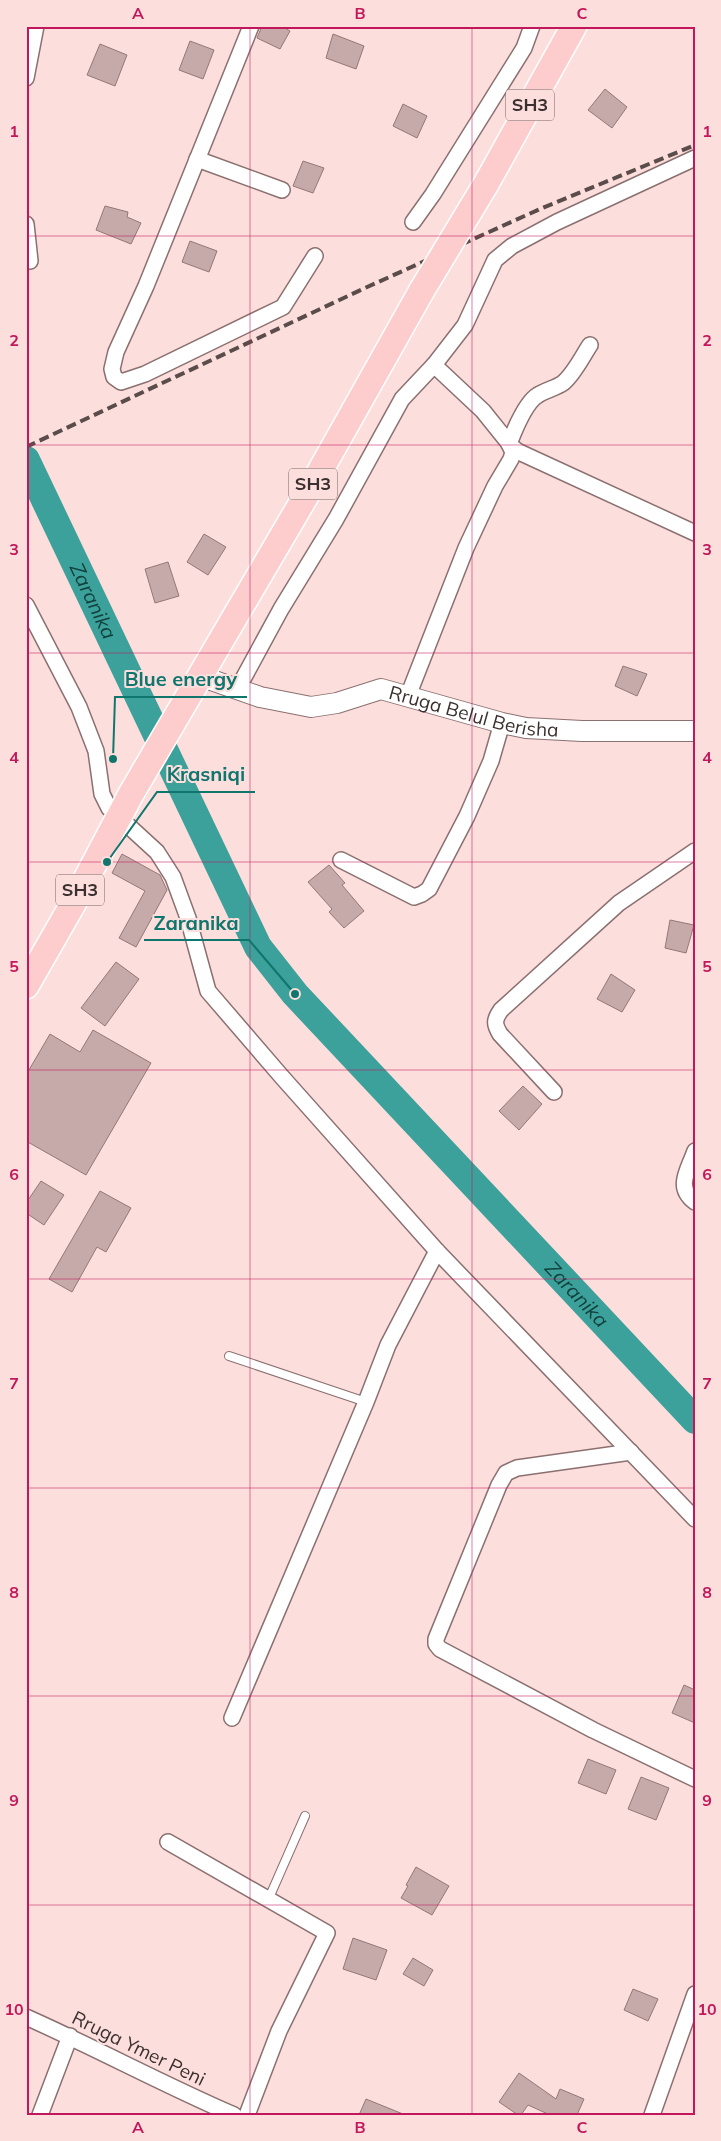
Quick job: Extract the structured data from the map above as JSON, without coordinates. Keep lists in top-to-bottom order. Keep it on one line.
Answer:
{"streets":{"main road":["SH3"],"street":["Rruga Belul Berisha","Rruga Ymer Peni"]},"crossings":[["SH3","Rruga Belul Berisha"]],"water":["Zaranika"],"places":["Blue energy","Krasniqi","Zaranika"],"grid":{"columns":["A","B","C"],"rows":["1","2","3","4","5","6","7","8","9","10"]}}
